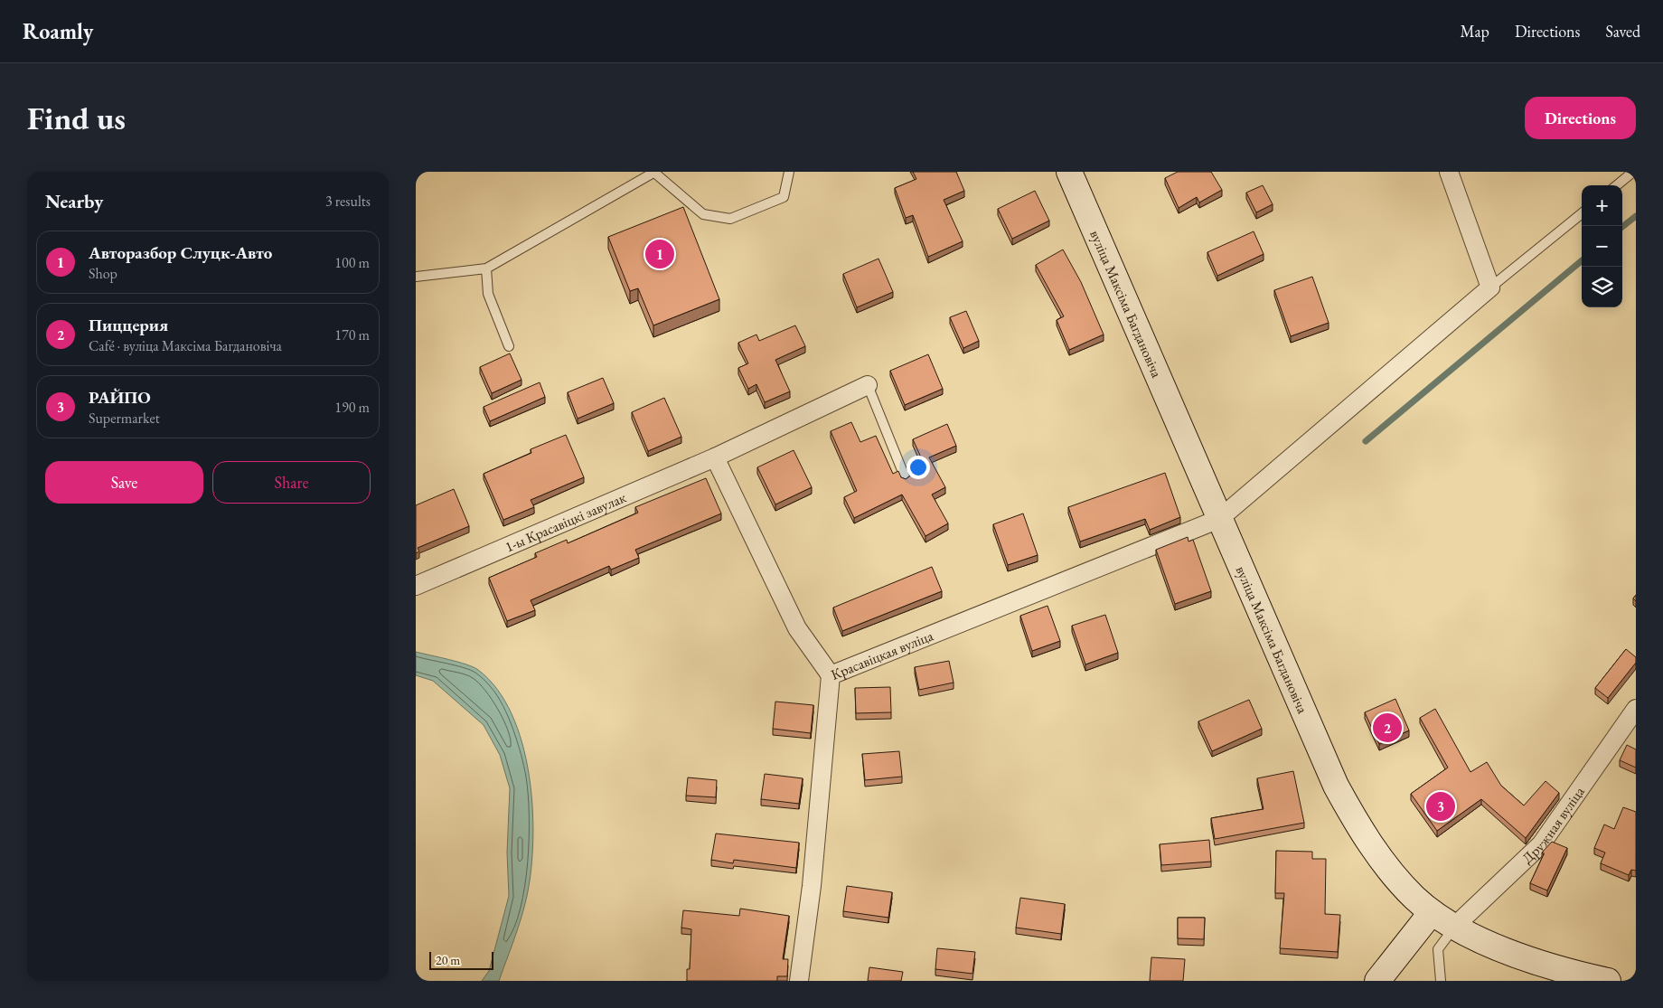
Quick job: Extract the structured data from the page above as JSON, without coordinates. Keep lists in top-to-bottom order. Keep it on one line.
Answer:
{"streets":{"main road":["вуліца Максіма Багдановіча"],"street":["1-ы Красавіцкі завулак","Красавіцкая вуліца","Дружная вуліца"]},"crossings":[["вуліца Максіма Багдановіча","Красавіцкая вуліца"],["вуліца Максіма Багдановіча","Дружная вуліца"]],"scale_bar":"20 m","page":{"header":"Roamly","nav":["Map","Directions","Saved"],"buttons":["Directions",["Save","Share"]],"title":"Find us","heading":["Nearby","3 results"],"map_buttons":["+","−"],"list":[{"mark":"1","name":"Авторазбор Слуцк-Авто","note":"Shop","value":"100 m"},{"mark":"2","name":"Пиццерия","note":"Café · вуліца Максіма Багдановіча","value":"170 m"},{"mark":"3","name":"РАЙПО","note":"Supermarket","value":"190 m"}],"pins":["1","2","3"],"scale":"20 m"}}
